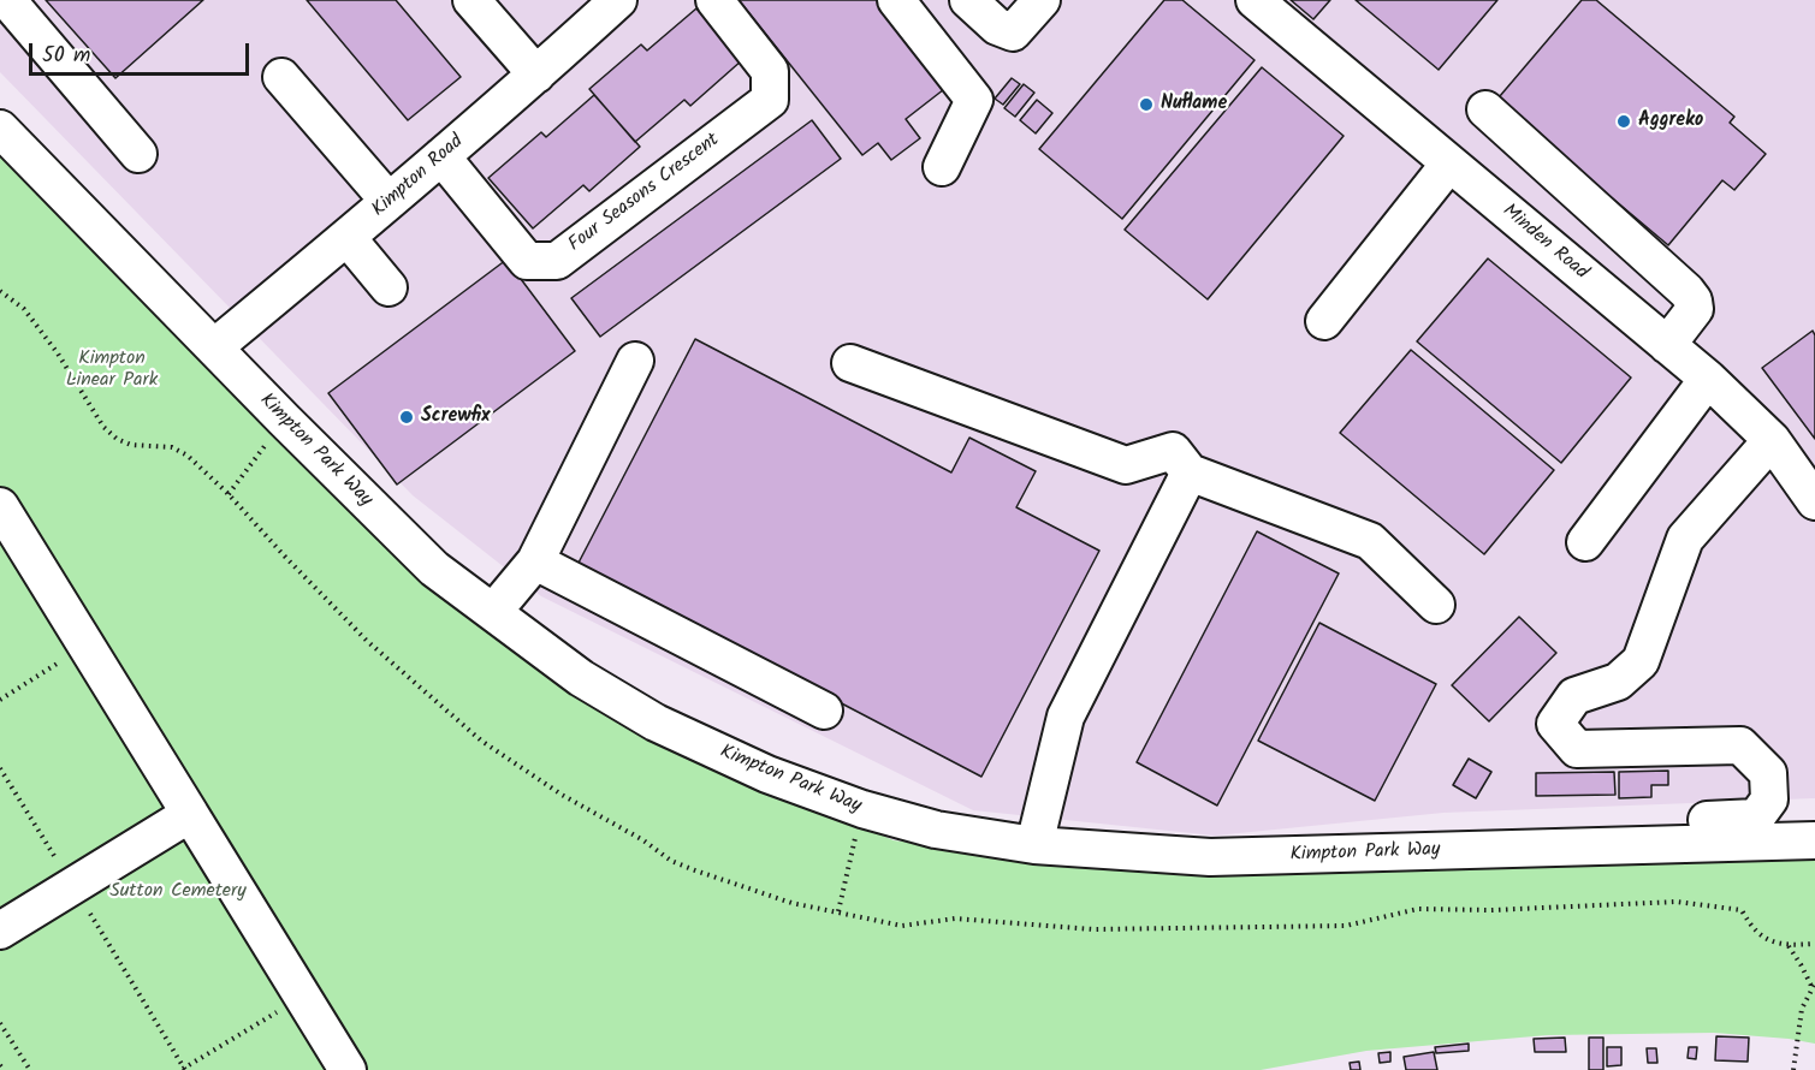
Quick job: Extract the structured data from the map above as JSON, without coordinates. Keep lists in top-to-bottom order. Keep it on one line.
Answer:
{"streets":{"street":["Kimpton Road","Four Seasons Crescent","Minden Road","Kimpton Park Way"]},"crossings":[["Kimpton Road","Four Seasons Crescent"],["Kimpton Road","Kimpton Park Way"]],"parks":["Kimpton Linear Park","Sutton Cemetery"],"places":["Nuflame","Aggreko","Screwfix"],"scale_bar":"50 m"}
